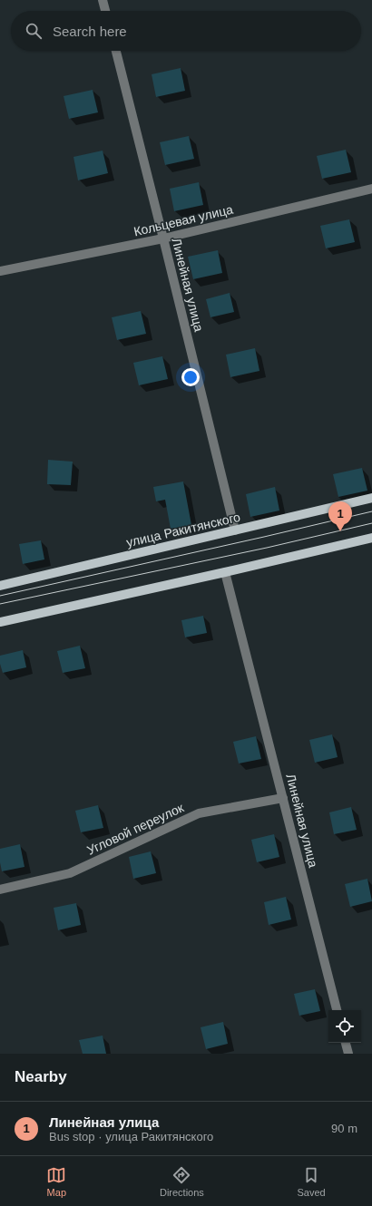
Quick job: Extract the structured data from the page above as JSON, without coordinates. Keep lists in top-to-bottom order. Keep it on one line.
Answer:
{"streets":{"main road":["улица Ракитянского"],"lane":["Кольцевая улица","Линейная улица","Угловой переулок"]},"crossings":[["Кольцевая улица","Линейная улица"],["Линейная улица","улица Ракитянского"],["Линейная улица","Угловой переулок"]],"page":{"search":"Search here","pins":"1","heading":"Nearby","list":[{"mark":"1","name":"Линейная улица","note":"Bus stop · улица Ракитянского","value":"90 m"}],"nav":["Map","Directions","Saved"]}}
